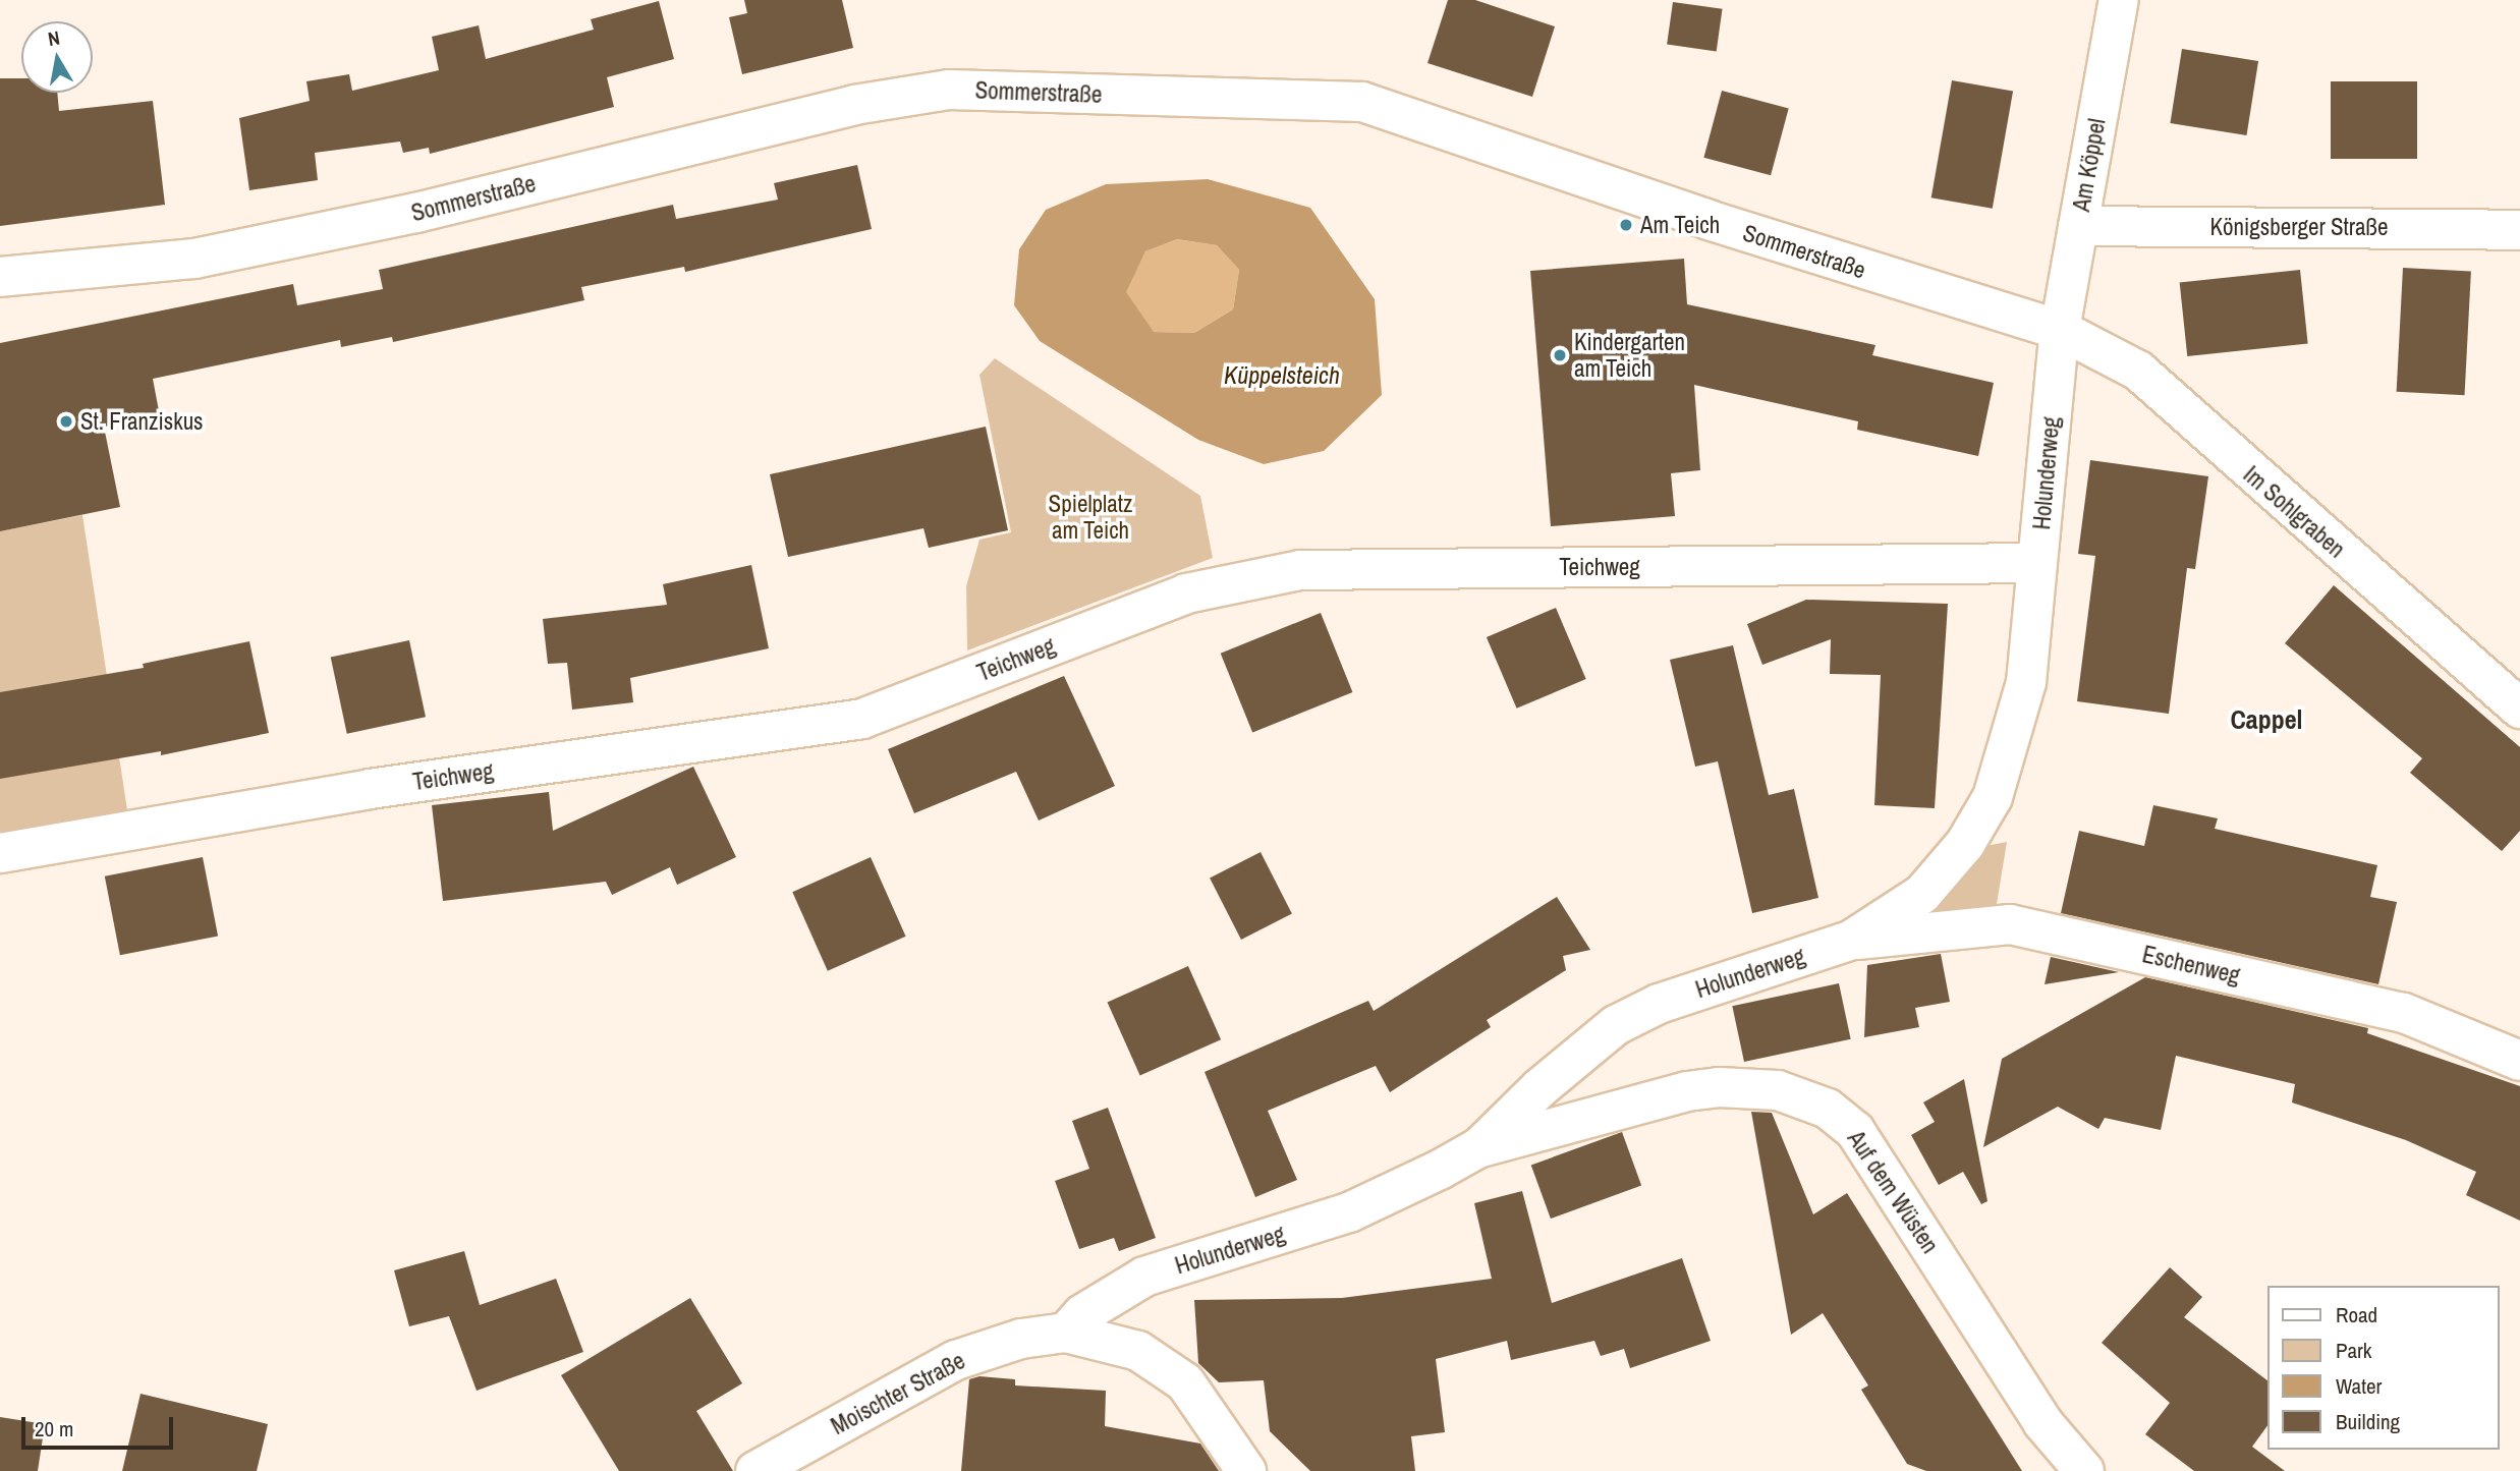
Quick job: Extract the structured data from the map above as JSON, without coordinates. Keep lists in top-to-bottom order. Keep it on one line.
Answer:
{"streets":{"street":["Sommerstraße","Am Köppel","Königsberger Straße","Holunderweg","Im Sohlgraben","Teichweg","Eschenweg","Auf dem Wüsten","Moischter Straße"]},"crossings":[["Sommerstraße","Am Köppel"],["Sommerstraße","Holunderweg"],["Sommerstraße","Im Sohlgraben"],["Am Köppel","Königsberger Straße"],["Am Köppel","Holunderweg"],["Am Köppel","Im Sohlgraben"],["Holunderweg","Im Sohlgraben"],["Holunderweg","Teichweg"],["Holunderweg","Eschenweg"],["Holunderweg","Auf dem Wüsten"],["Holunderweg","Moischter Straße"]],"districts":["Cappel"],"water":["Küppelsteich"],"parks":["Spielplatz am Teich"],"places":["Am Teich","Kindergarten am Teich","St. Franziskus"],"legend":["Road","Park","Water","Building"],"scale_bar":"20 m","north":"top"}
